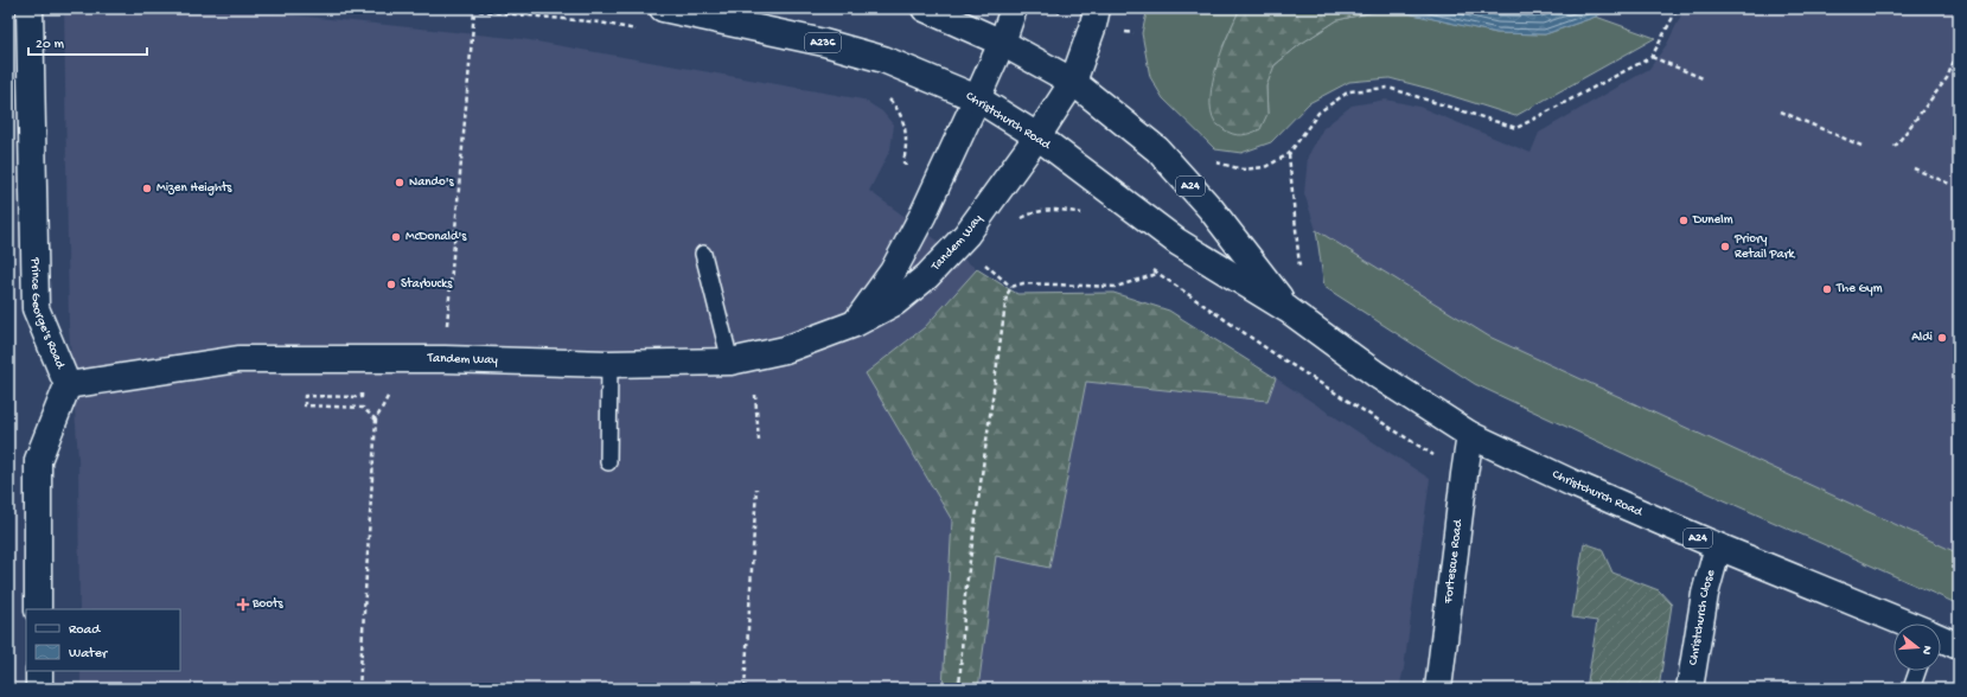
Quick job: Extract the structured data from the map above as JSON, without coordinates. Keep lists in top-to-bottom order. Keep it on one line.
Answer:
{"streets":{"main road":["A236","Christchurch Road","A24","Tandem Way","Prince George's Road","Fortescue Road","Christchurch Close"]},"crossings":[["Christchurch Road","Tandem Way"],["Christchurch Road","Fortescue Road"],["Christchurch Road","Christchurch Close"],["Tandem Way","Prince George's Road"]],"places":{"other":["Nando's","Mizen Heights","Dunelm","McDonald's","Priory Retail Park","Starbucks","The Gym","Aldi"],"health":["Boots"]},"legend":["Road","Water"],"scale_bar":"20 m","north":"right"}
